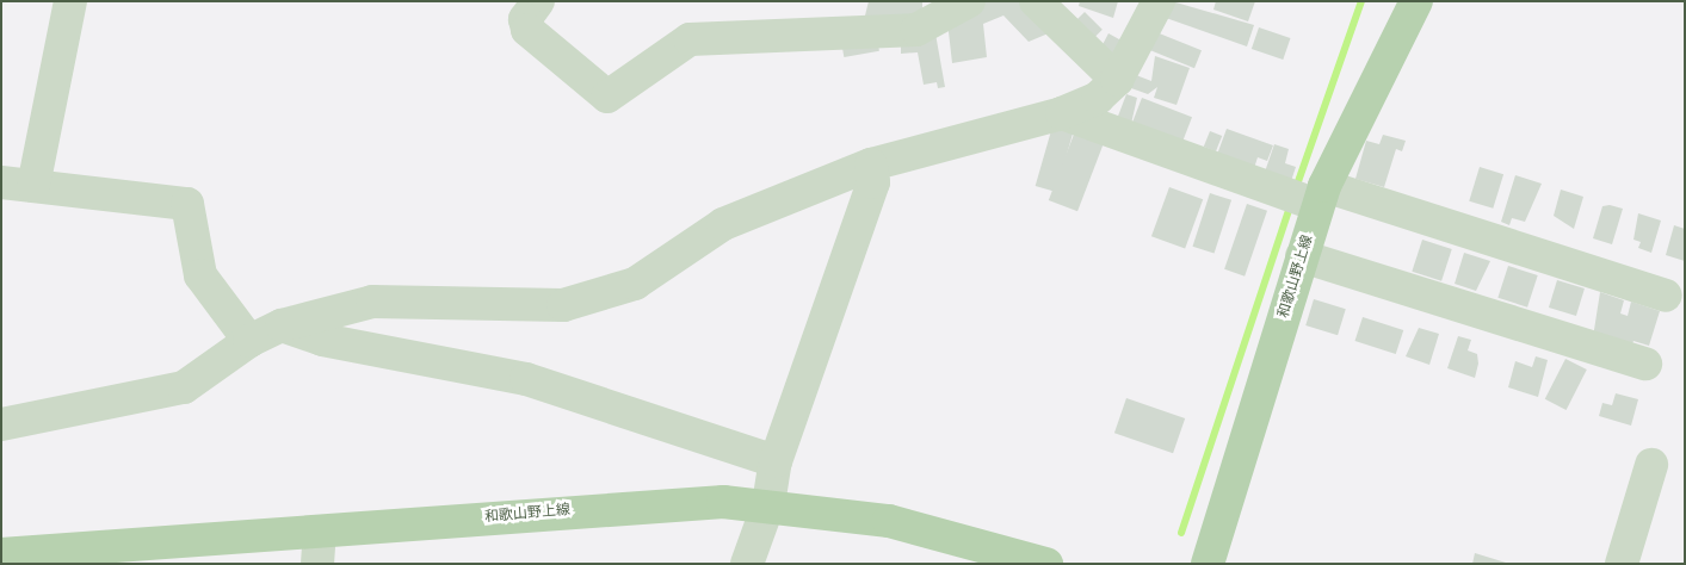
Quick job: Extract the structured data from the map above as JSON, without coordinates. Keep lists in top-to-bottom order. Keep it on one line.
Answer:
{"streets":{"main road":["和歌山野上線"]}}
